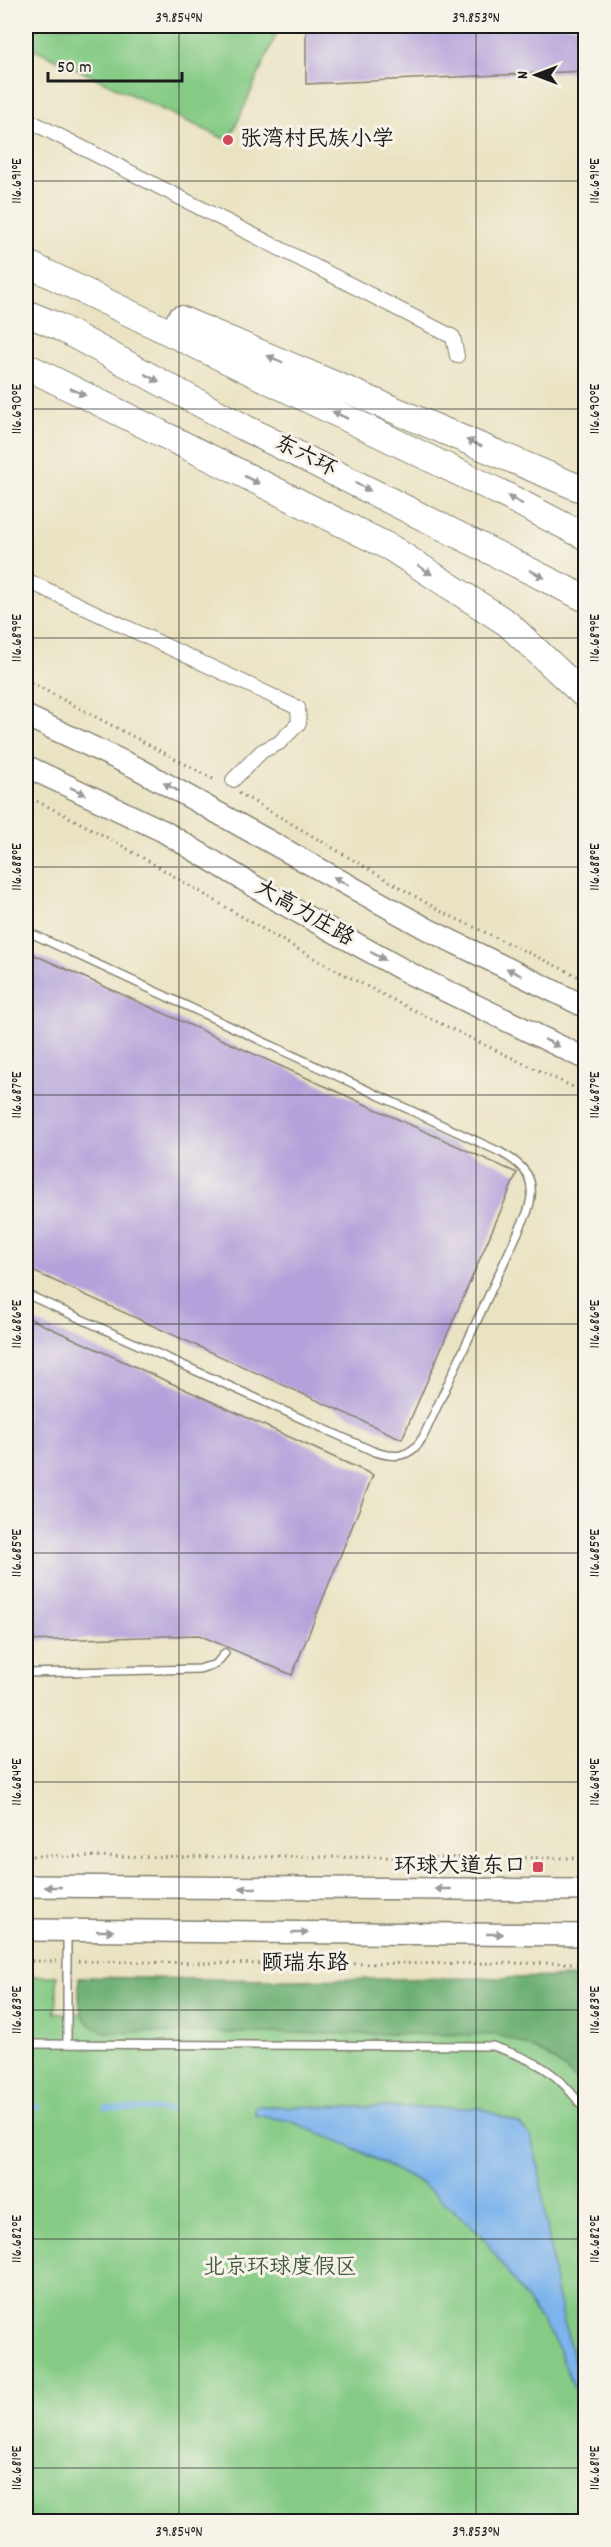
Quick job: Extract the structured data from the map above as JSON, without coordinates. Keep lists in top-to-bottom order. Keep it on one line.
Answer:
{"streets":{"highway":["东六环"],"main road":["大高力庄路","颐瑞东路"]},"parks":["北京环球度假区"],"places":{"other":["张湾村民族小学"],"transit":["环球大道东口"]},"scale_bar":"50 m","north":"left","coordinates":["39.854°N","39.853°N","116.691°E","116.690°E","116.689°E","116.688°E","116.687°E","116.686°E","116.685°E","116.684°E","116.683°E","116.682°E","116.681°E"]}
